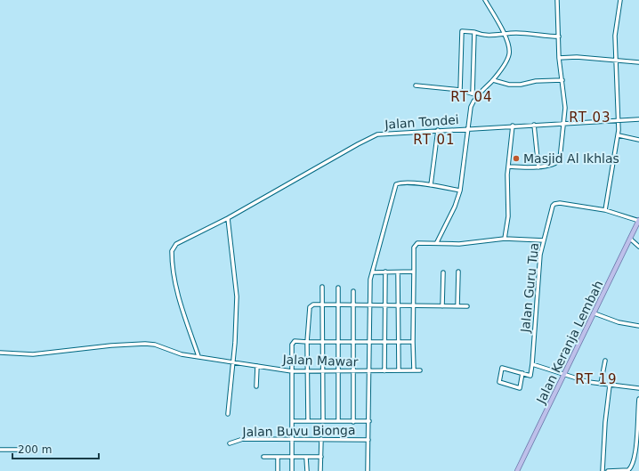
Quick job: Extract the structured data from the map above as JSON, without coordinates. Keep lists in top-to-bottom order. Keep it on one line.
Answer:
{"streets":{"main road":["Jalan Keranja Lembah"],"street":["Jalan Tondei","Jalan Guru Tua","Jalan Mawar","Jalan Buvu Bionga"]},"crossings":[["Jalan Tondei","Jalan Mawar"],["Jalan Guru Tua","Jalan Keranja Lembah"]],"districts":["RT 04","RT 03","RT 01","RT 19"],"places":["Masjid Al Ikhlas"],"scale_bar":"200 m"}
